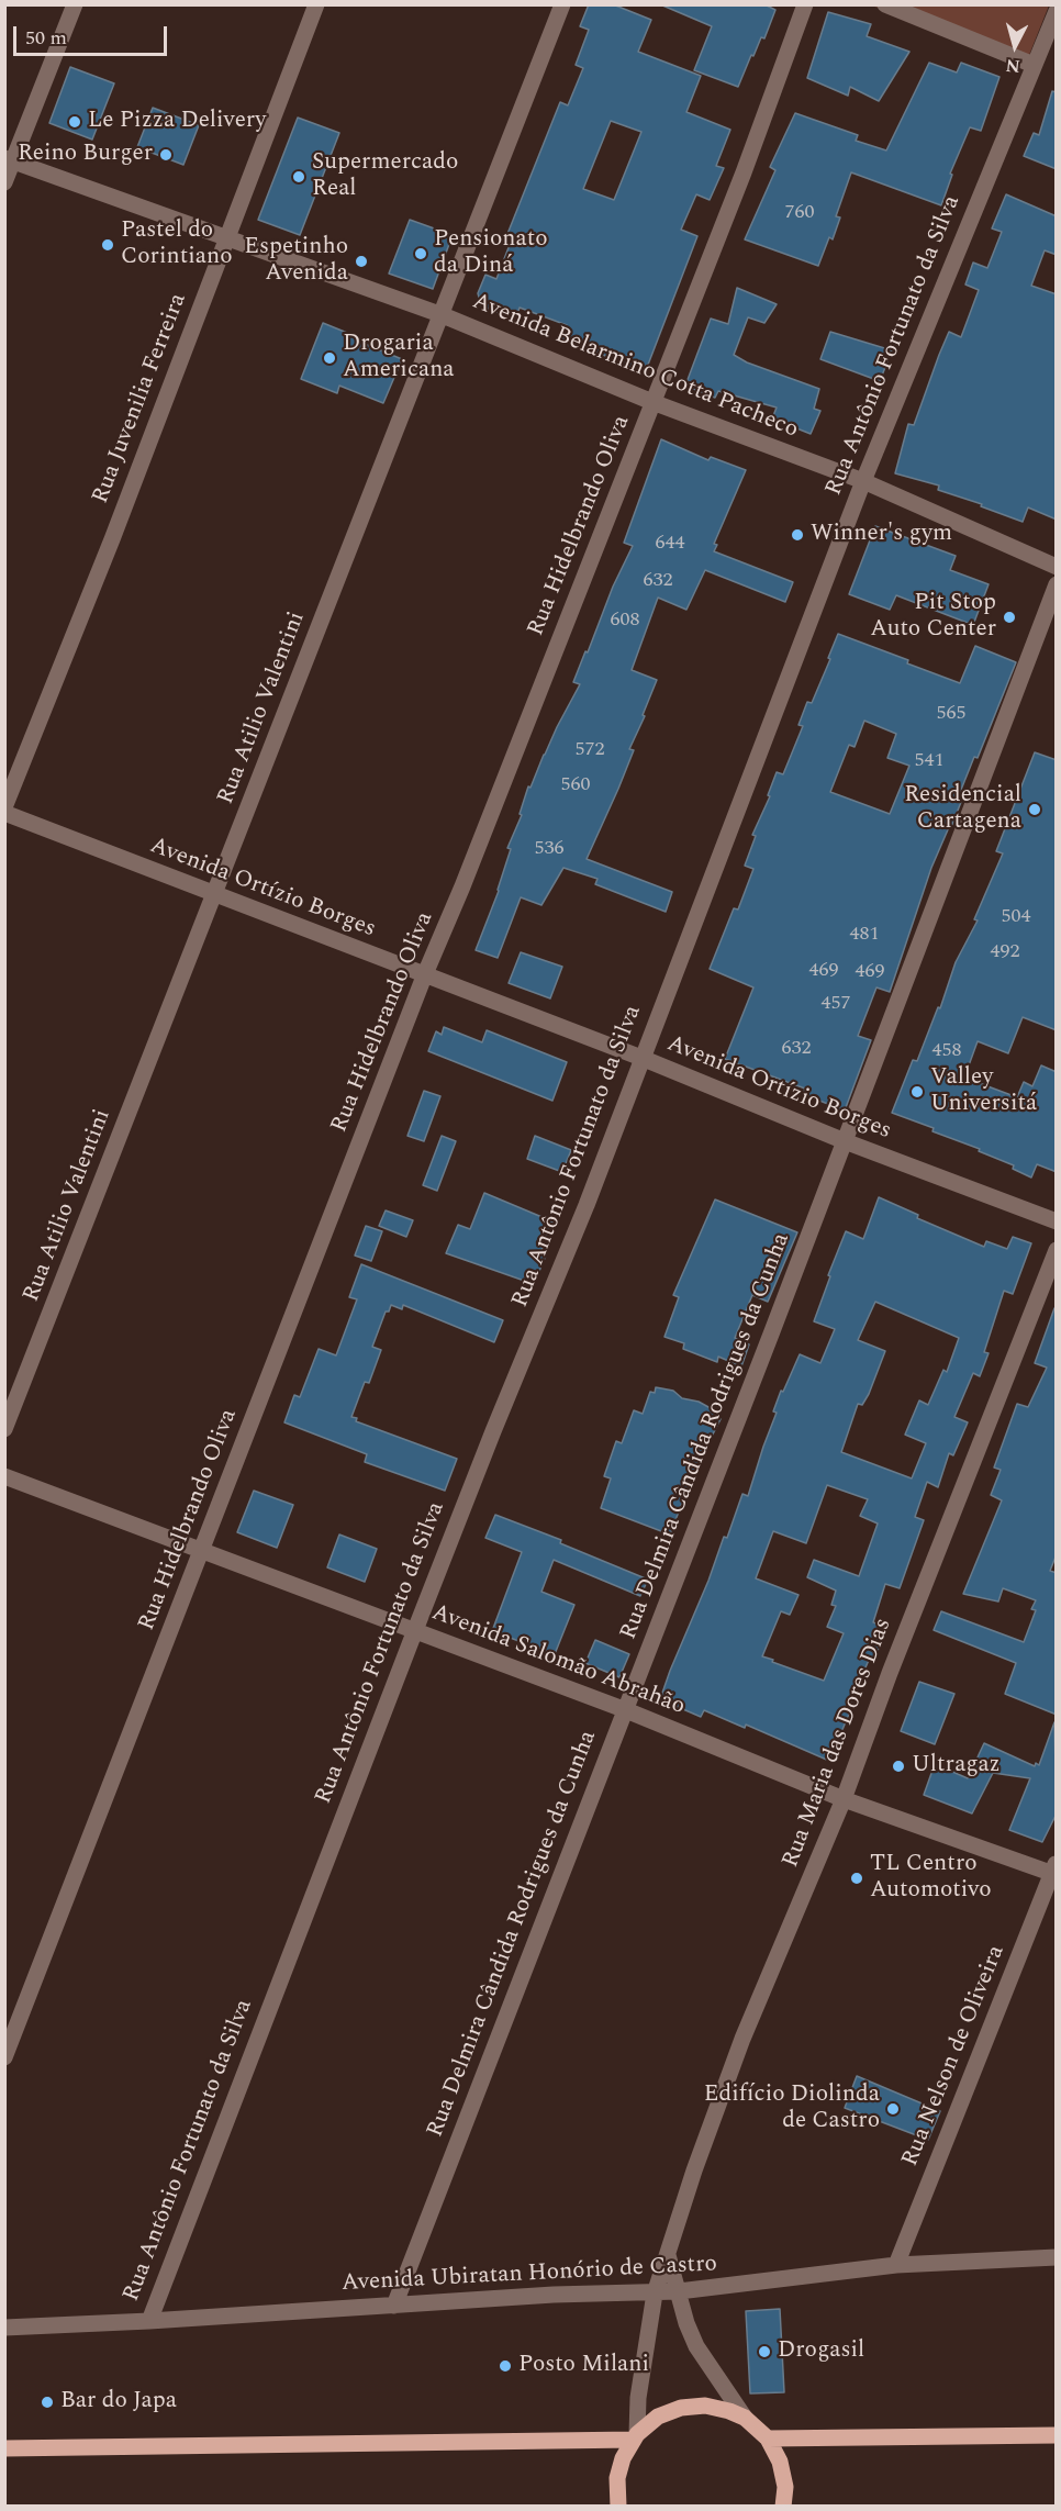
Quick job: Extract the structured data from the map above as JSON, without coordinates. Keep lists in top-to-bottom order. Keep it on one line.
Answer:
{"streets":{"street":["Rua Antônio Fortunato da Silva","Avenida Belarmino Cotta Pacheco","Rua Juvenilia Ferreira","Rua Hidelbrando Oliva","Rua Atilio Valentini","Avenida Ortízio Borges","Rua Delmira Cândida Rodrigues da Cunha","Avenida Salomão Abrahão","Rua Maria das Dores Dias","Rua Nelson de Oliveira","Avenida Ubiratan Honório de Castro"]},"crossings":[["Rua Antônio Fortunato da Silva","Avenida Belarmino Cotta Pacheco"],["Rua Antônio Fortunato da Silva","Avenida Ortízio Borges"],["Rua Antônio Fortunato da Silva","Avenida Salomão Abrahão"],["Rua Antônio Fortunato da Silva","Avenida Ubiratan Honório de Castro"],["Avenida Belarmino Cotta Pacheco","Rua Juvenilia Ferreira"],["Avenida Belarmino Cotta Pacheco","Rua Hidelbrando Oliva"],["Avenida Belarmino Cotta Pacheco","Rua Atilio Valentini"],["Rua Hidelbrando Oliva","Avenida Ortízio Borges"],["Rua Hidelbrando Oliva","Avenida Salomão Abrahão"],["Rua Atilio Valentini","Avenida Ortízio Borges"],["Avenida Ortízio Borges","Rua Delmira Cândida Rodrigues da Cunha"],["Rua Delmira Cândida Rodrigues da Cunha","Avenida Salomão Abrahão"],["Rua Delmira Cândida Rodrigues da Cunha","Avenida Ubiratan Honório de Castro"],["Avenida Salomão Abrahão","Rua Maria das Dores Dias"],["Avenida Salomão Abrahão","Rua Nelson de Oliveira"],["Rua Maria das Dores Dias","Avenida Ubiratan Honório de Castro"],["Rua Nelson de Oliveira","Avenida Ubiratan Honório de Castro"]],"places":["Le Pizza Delivery","Reino Burger","Supermercado Real","Pastel do Corintiano","Pensionato da Diná","Espetinho Avenida","Drogaria Americana","Winner's gym","Pit Stop Auto Center","Residencial Cartagena","Valley Universitá","Ultragaz","TL Centro Automotivo","Edifício Diolinda de Castro","Drogasil","Posto Milani","Bar do Japa"],"house_numbers":["760","644","632","608","565","572","541","560","536","504","481","492","469","469","457","632","458"],"scale_bar":"50 m","north":"bottom"}
